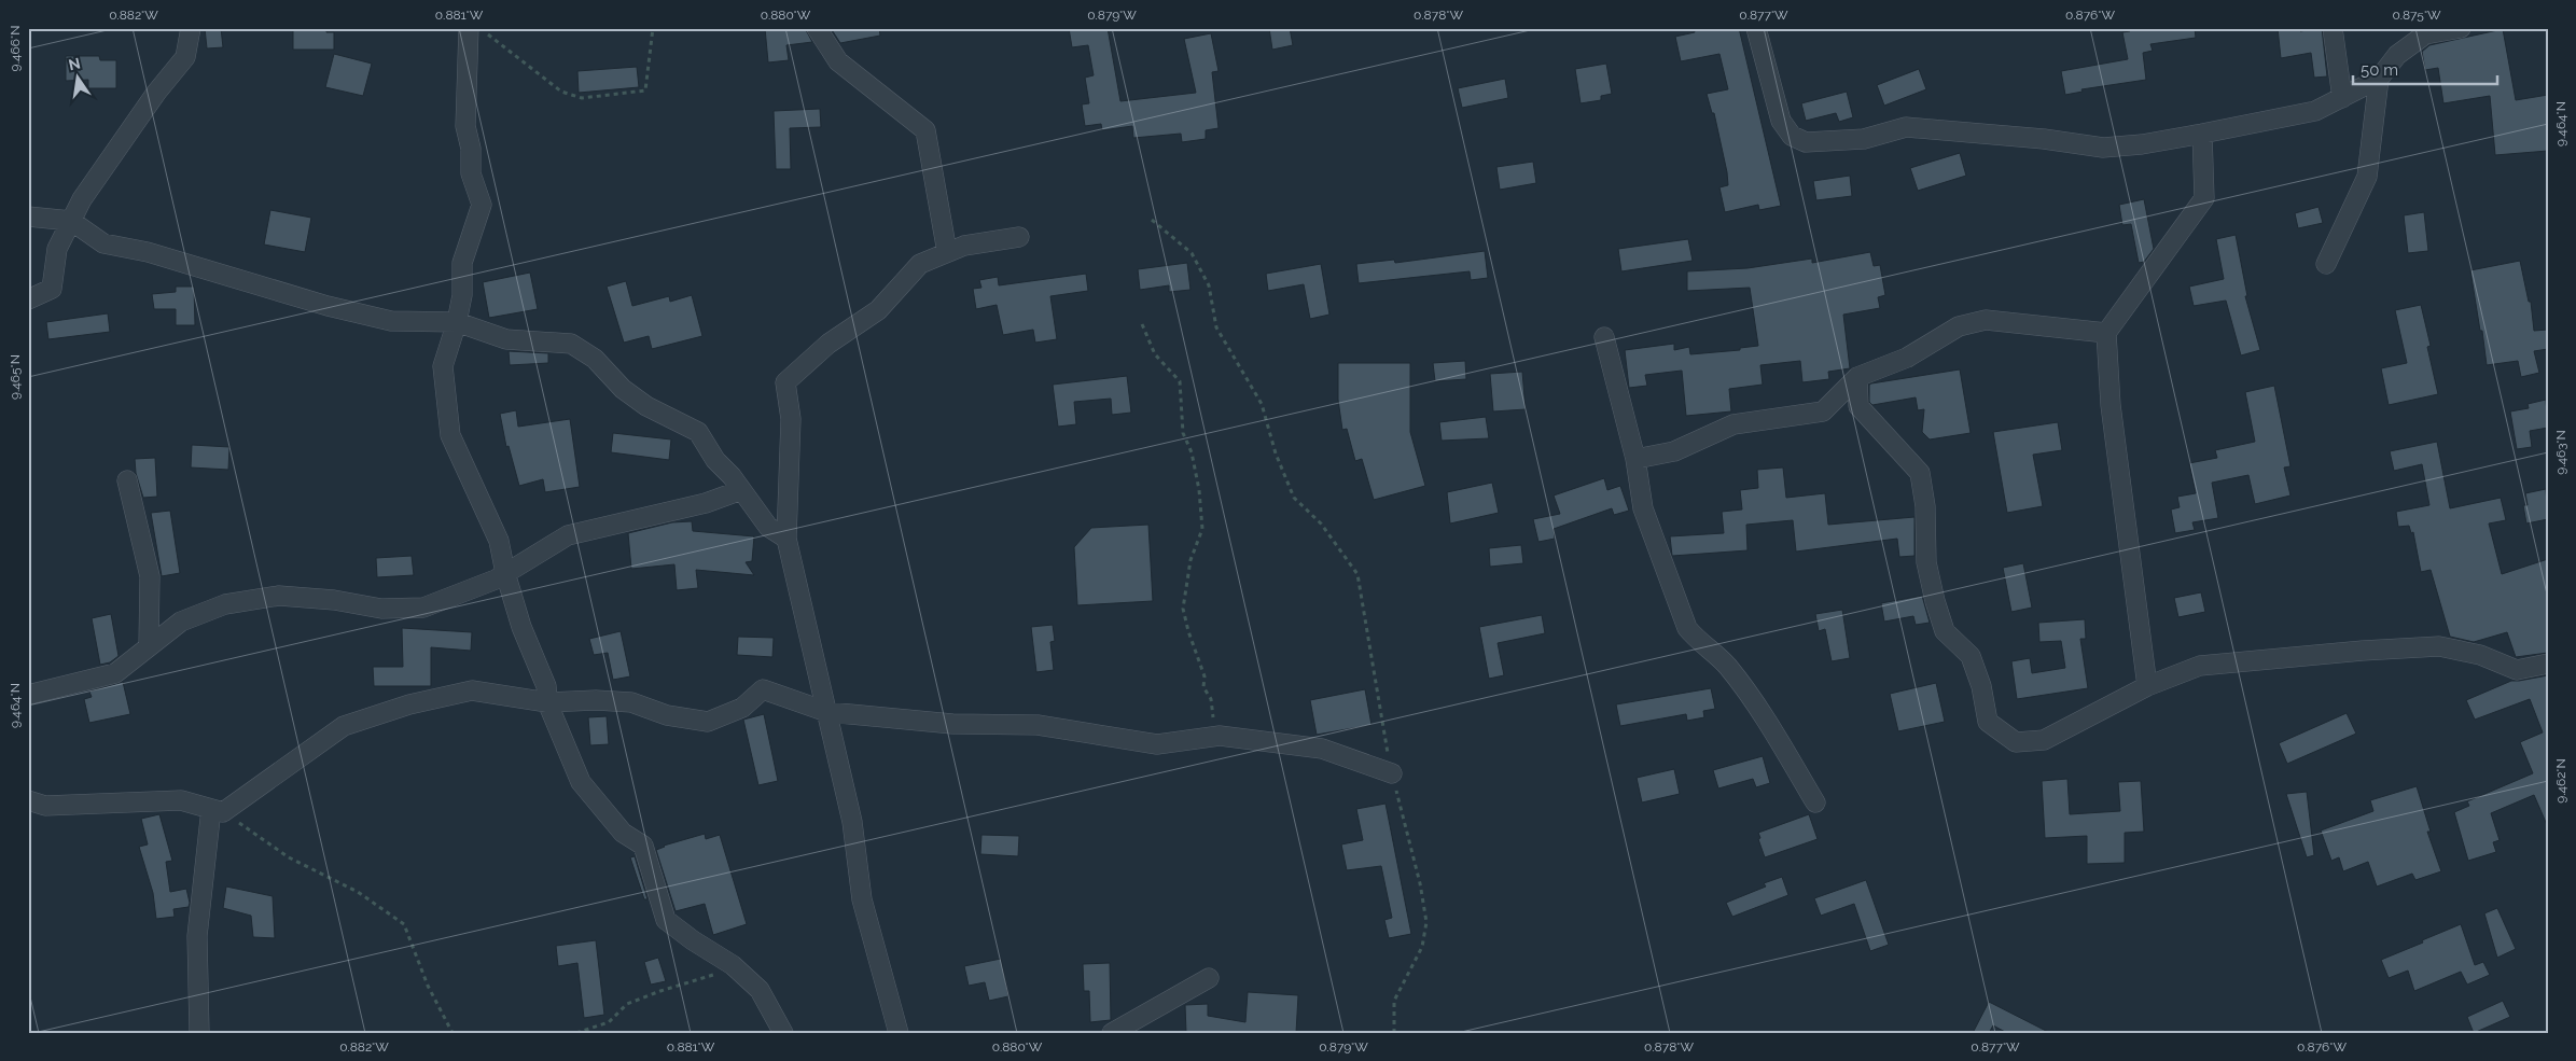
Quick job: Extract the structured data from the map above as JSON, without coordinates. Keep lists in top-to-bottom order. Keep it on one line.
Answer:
{"scale_bar":"50 m","north":"top","coordinates":["0.882°W","0.881°W","0.880°W","0.879°W","0.878°W","0.877°W","0.876°W","0.875°W","9.466°N","9.464°N","9.465°N","9.463°N","9.462°N"]}
